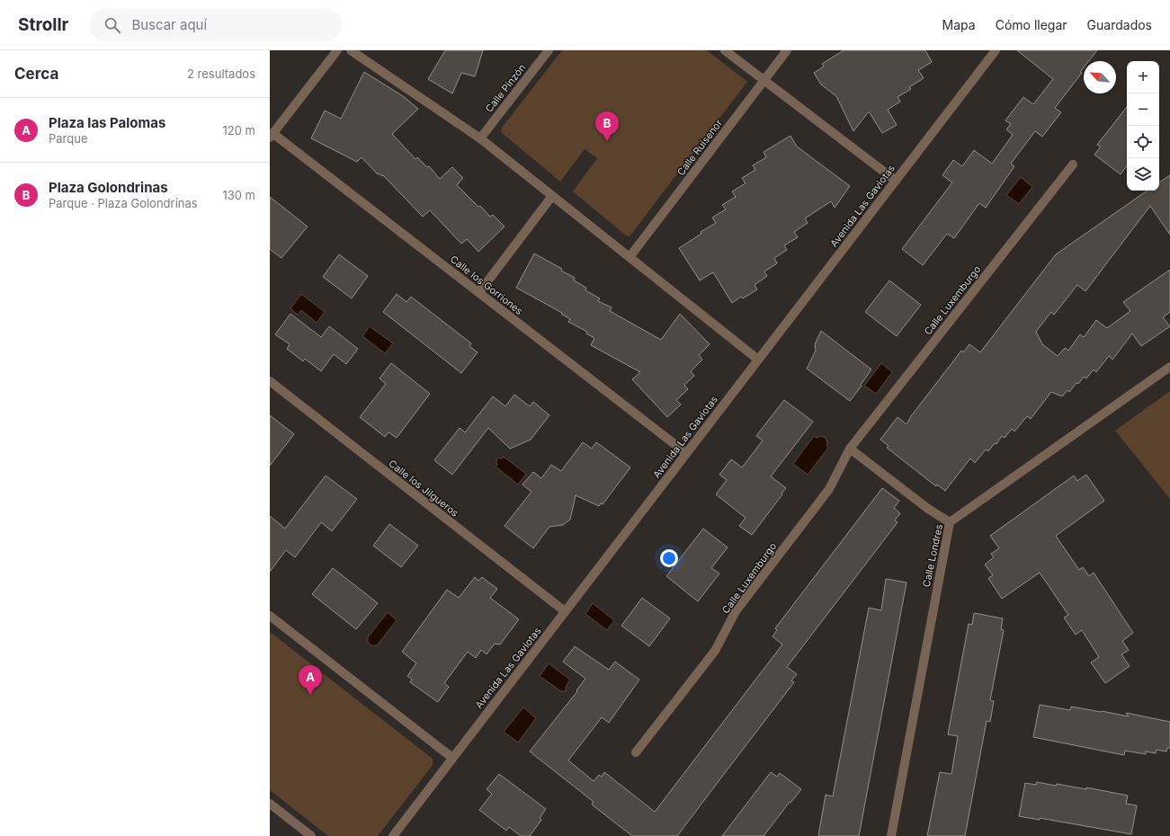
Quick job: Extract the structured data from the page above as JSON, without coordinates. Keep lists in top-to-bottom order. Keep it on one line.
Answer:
{"streets":{"street":["Calle Pinzón","Calle Ruisenor","Avenida Las Gaviotas","Calle los Gorriones","Calle Luxemburgo","Calle los Jilgueros","Calle Londres"]},"crossings":[["Avenida Las Gaviotas","Calle los Gorriones"],["Avenida Las Gaviotas","Calle los Jilgueros"]],"north":"top left","page":{"header":"Strollr","search":"Buscar aquí","nav":["Mapa","Cómo llegar","Guardados"],"heading":["Cerca","2 resultados"],"map_buttons":["+","−"],"list":[{"mark":"A","name":"Plaza las Palomas","note":"Parque","value":"120 m"},{"mark":"B","name":"Plaza Golondrinas","note":"Parque · Plaza Golondrinas","value":"130 m"}],"pins":["B","A"]}}
